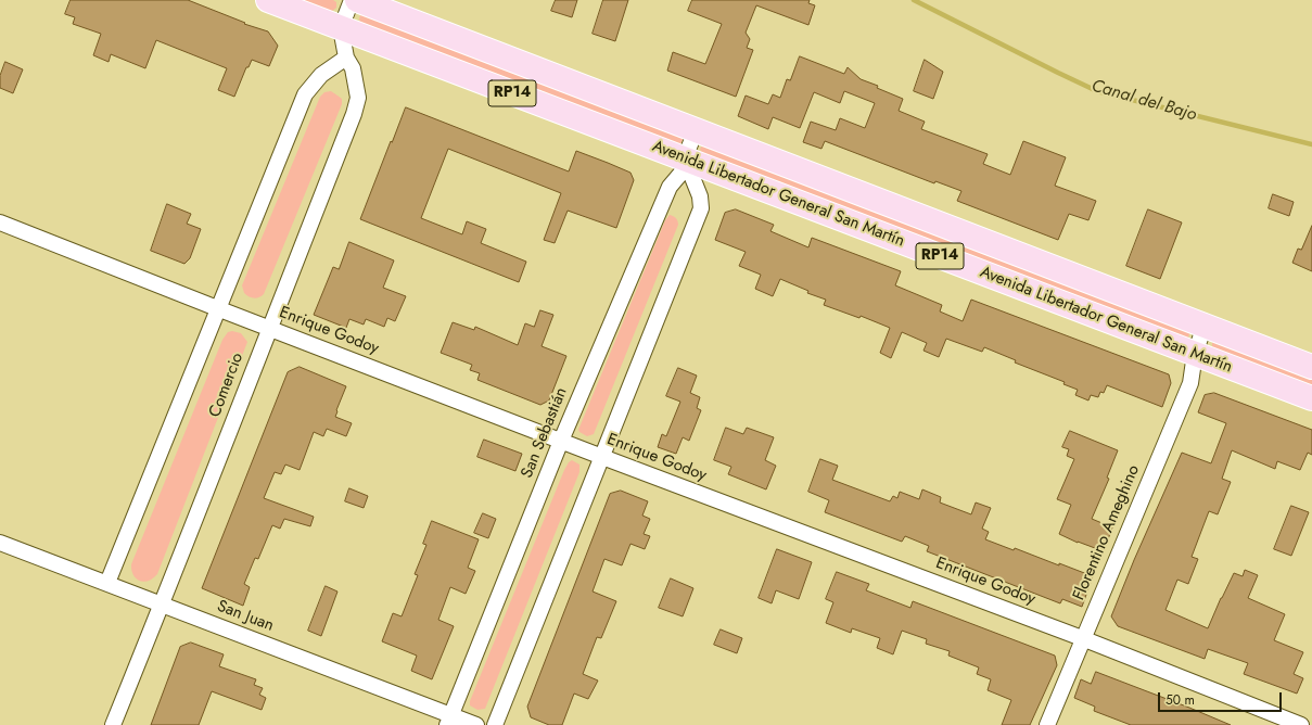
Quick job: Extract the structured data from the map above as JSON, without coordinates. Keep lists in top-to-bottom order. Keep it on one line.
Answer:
{"streets":{"main road":["RP14","Avenida Libertador General San Martín"],"street":["Enrique Godoy","Comercio","San Sebastián","Florentino Ameghino","San Juan"]},"crossings":[["Avenida Libertador General San Martín","Comercio"],["Avenida Libertador General San Martín","San Sebastián"],["Avenida Libertador General San Martín","Florentino Ameghino"],["Enrique Godoy","Comercio"],["Enrique Godoy","San Sebastián"],["Enrique Godoy","Florentino Ameghino"],["Comercio","San Juan"],["San Sebastián","San Juan"]],"water":["Canal del Bajo"],"scale_bar":"50 m"}
